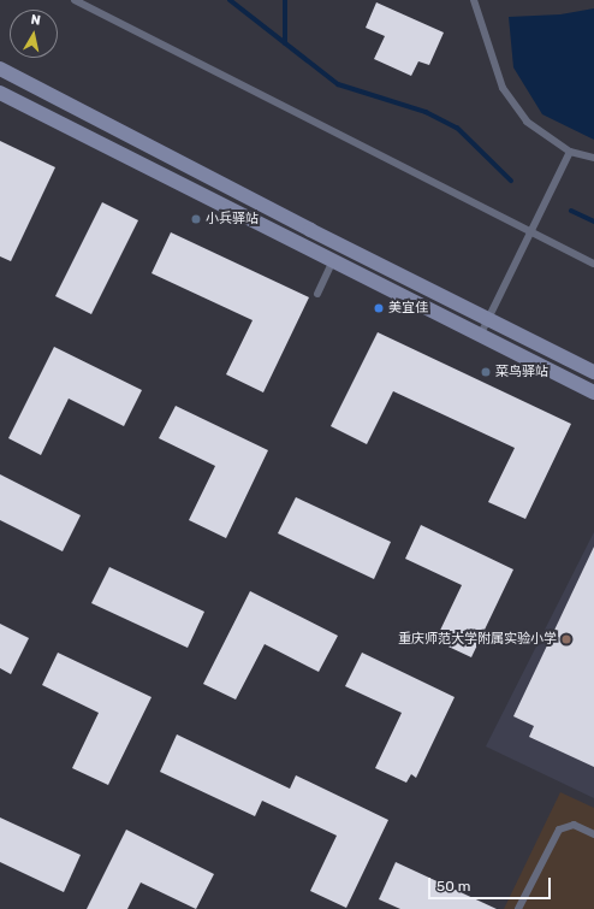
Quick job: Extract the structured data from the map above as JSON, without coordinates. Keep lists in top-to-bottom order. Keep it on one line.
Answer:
{"places":["小兵驿站","美宜佳","菜鸟驿站","重庆师范大学附属实验小学"],"scale_bar":"50 m","north":"top"}
